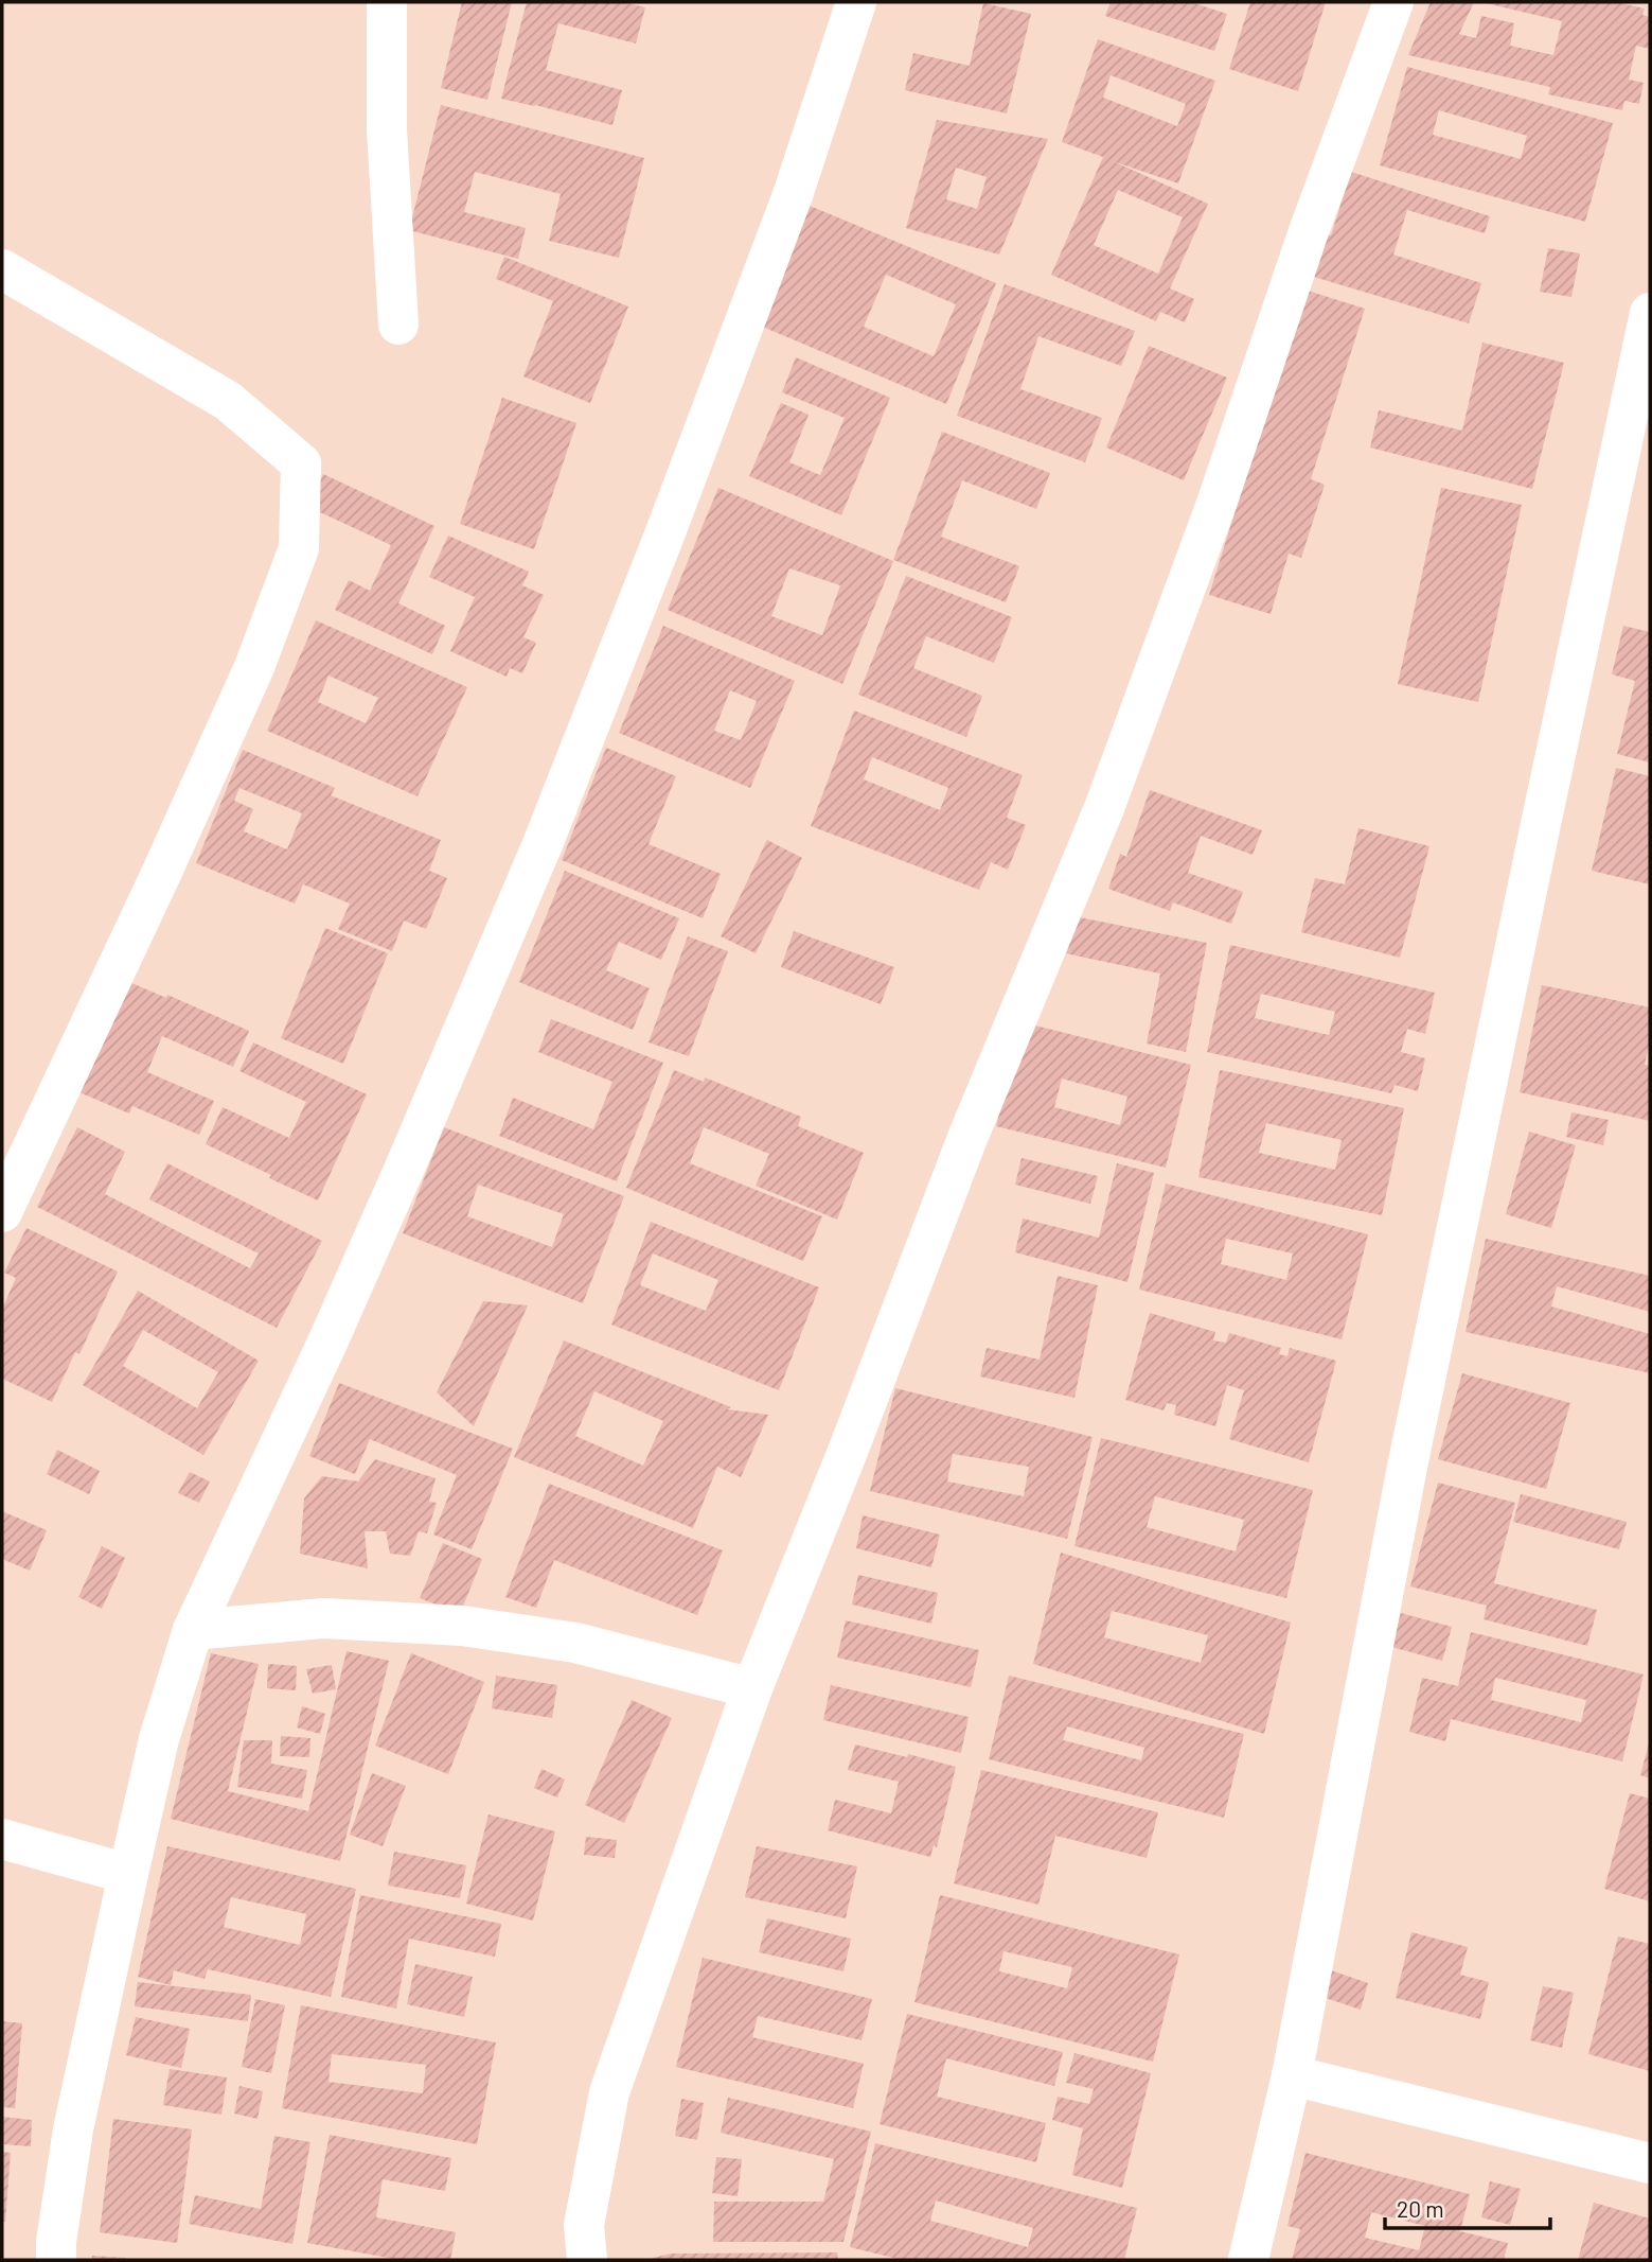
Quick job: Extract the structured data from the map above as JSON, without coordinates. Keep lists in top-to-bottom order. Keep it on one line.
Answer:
{"scale_bar":"20 m"}
